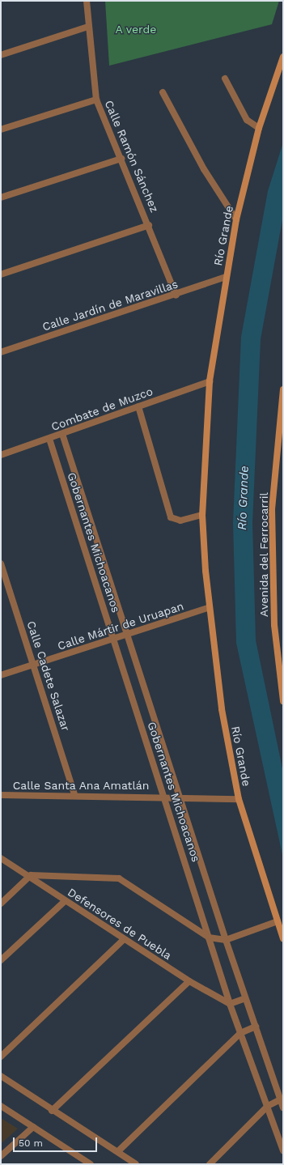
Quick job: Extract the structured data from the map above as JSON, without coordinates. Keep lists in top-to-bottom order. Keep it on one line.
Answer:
{"streets":{"main road":["Río Grande","Avenida del Ferrocarril"],"street":["Calle Ramón Sánchez","Calle Jardín de Maravillas","Combate de Muzco","Gobernantes Michoacanos","Calle Mártir de Uruapan","Calle Cadete Salazar","Calle Santa Ana Amatlán","Defensores de Puebla"]},"crossings":[["Calle Ramón Sánchez","Calle Jardín de Maravillas"],["Río Grande","Calle Jardín de Maravillas"],["Río Grande","Combate de Muzco"],["Río Grande","Calle Mártir de Uruapan"],["Río Grande","Calle Santa Ana Amatlán"],["Combate de Muzco","Gobernantes Michoacanos"],["Gobernantes Michoacanos","Calle Mártir de Uruapan"],["Gobernantes Michoacanos","Calle Santa Ana Amatlán"],["Gobernantes Michoacanos","Defensores de Puebla"],["Calle Mártir de Uruapan","Calle Cadete Salazar"],["Calle Cadete Salazar","Calle Santa Ana Amatlán"]],"water":["Río Grande"],"parks":["A verde"],"scale_bar":"50 m"}
